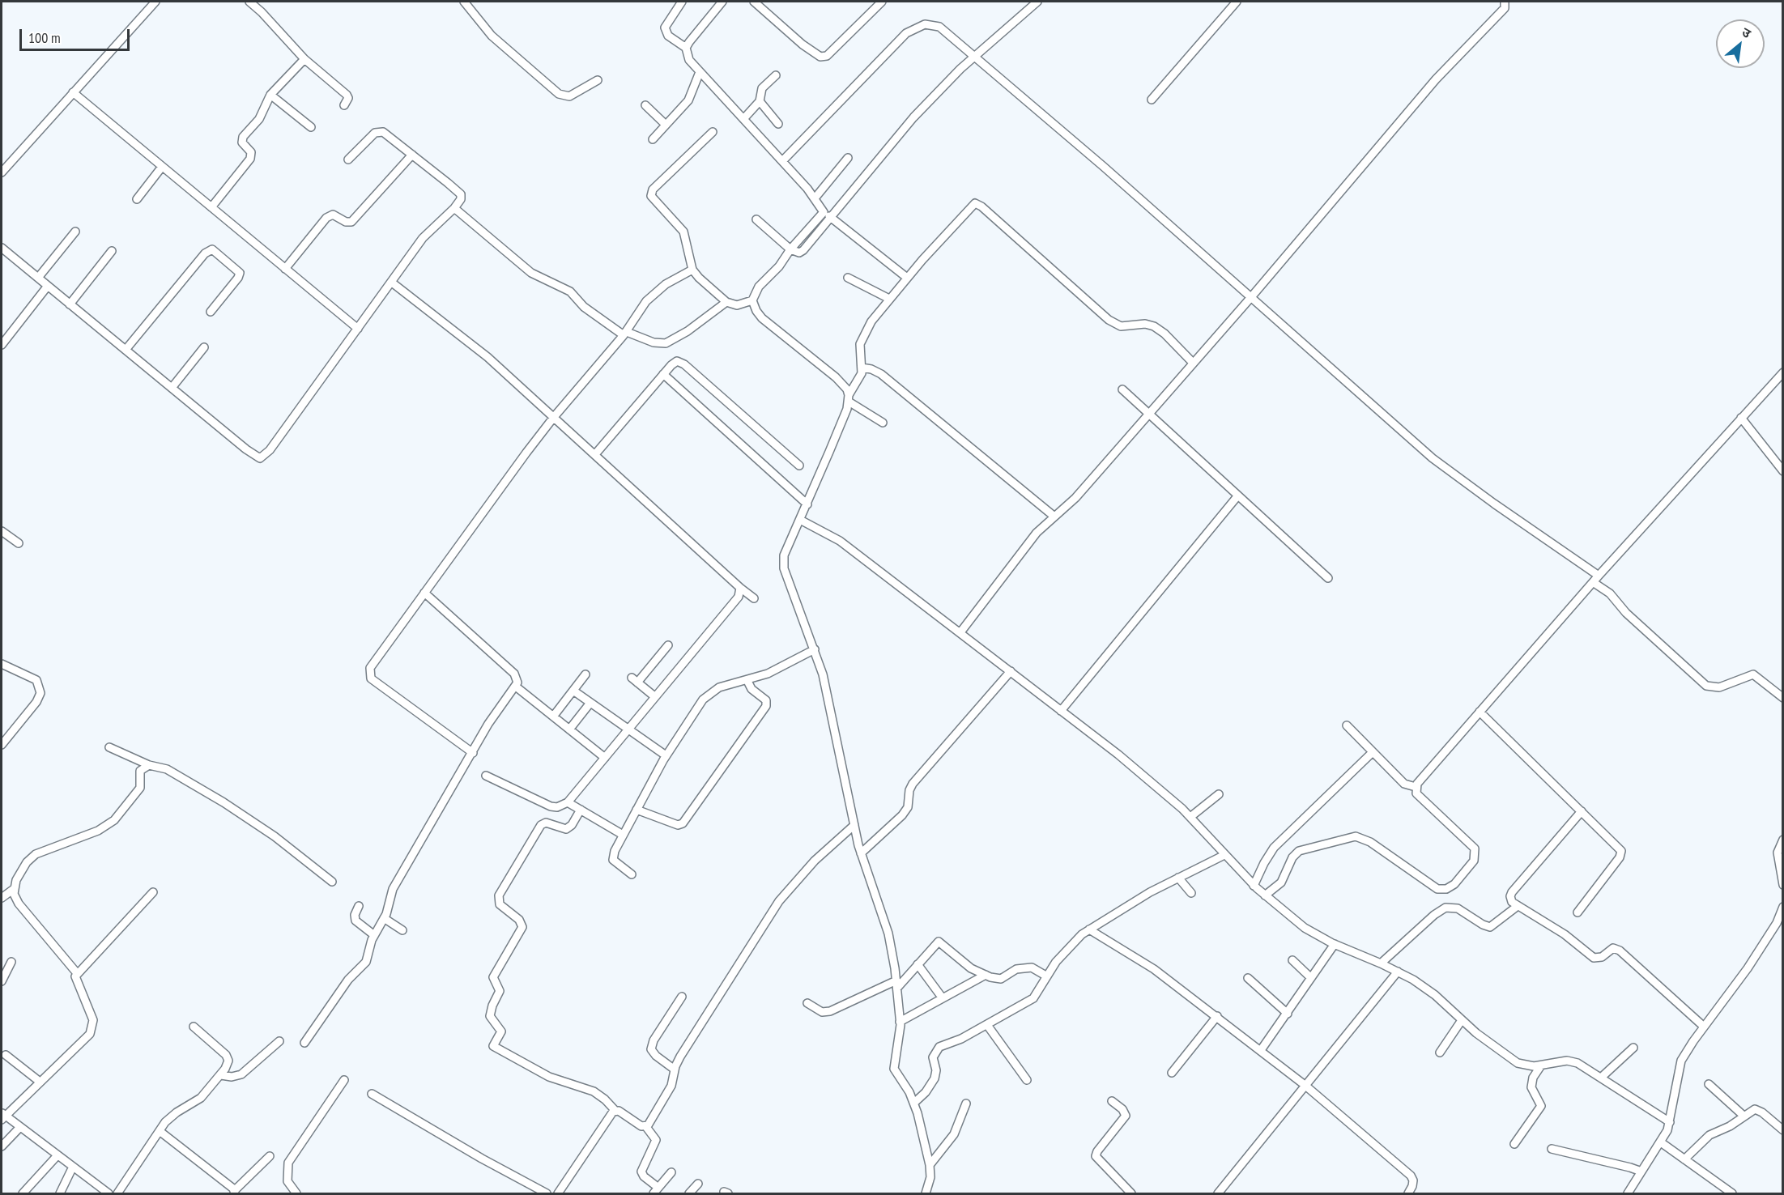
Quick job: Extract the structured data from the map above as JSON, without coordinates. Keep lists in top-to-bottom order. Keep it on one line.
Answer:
{"scale_bar":"100 m","north":"top right"}
